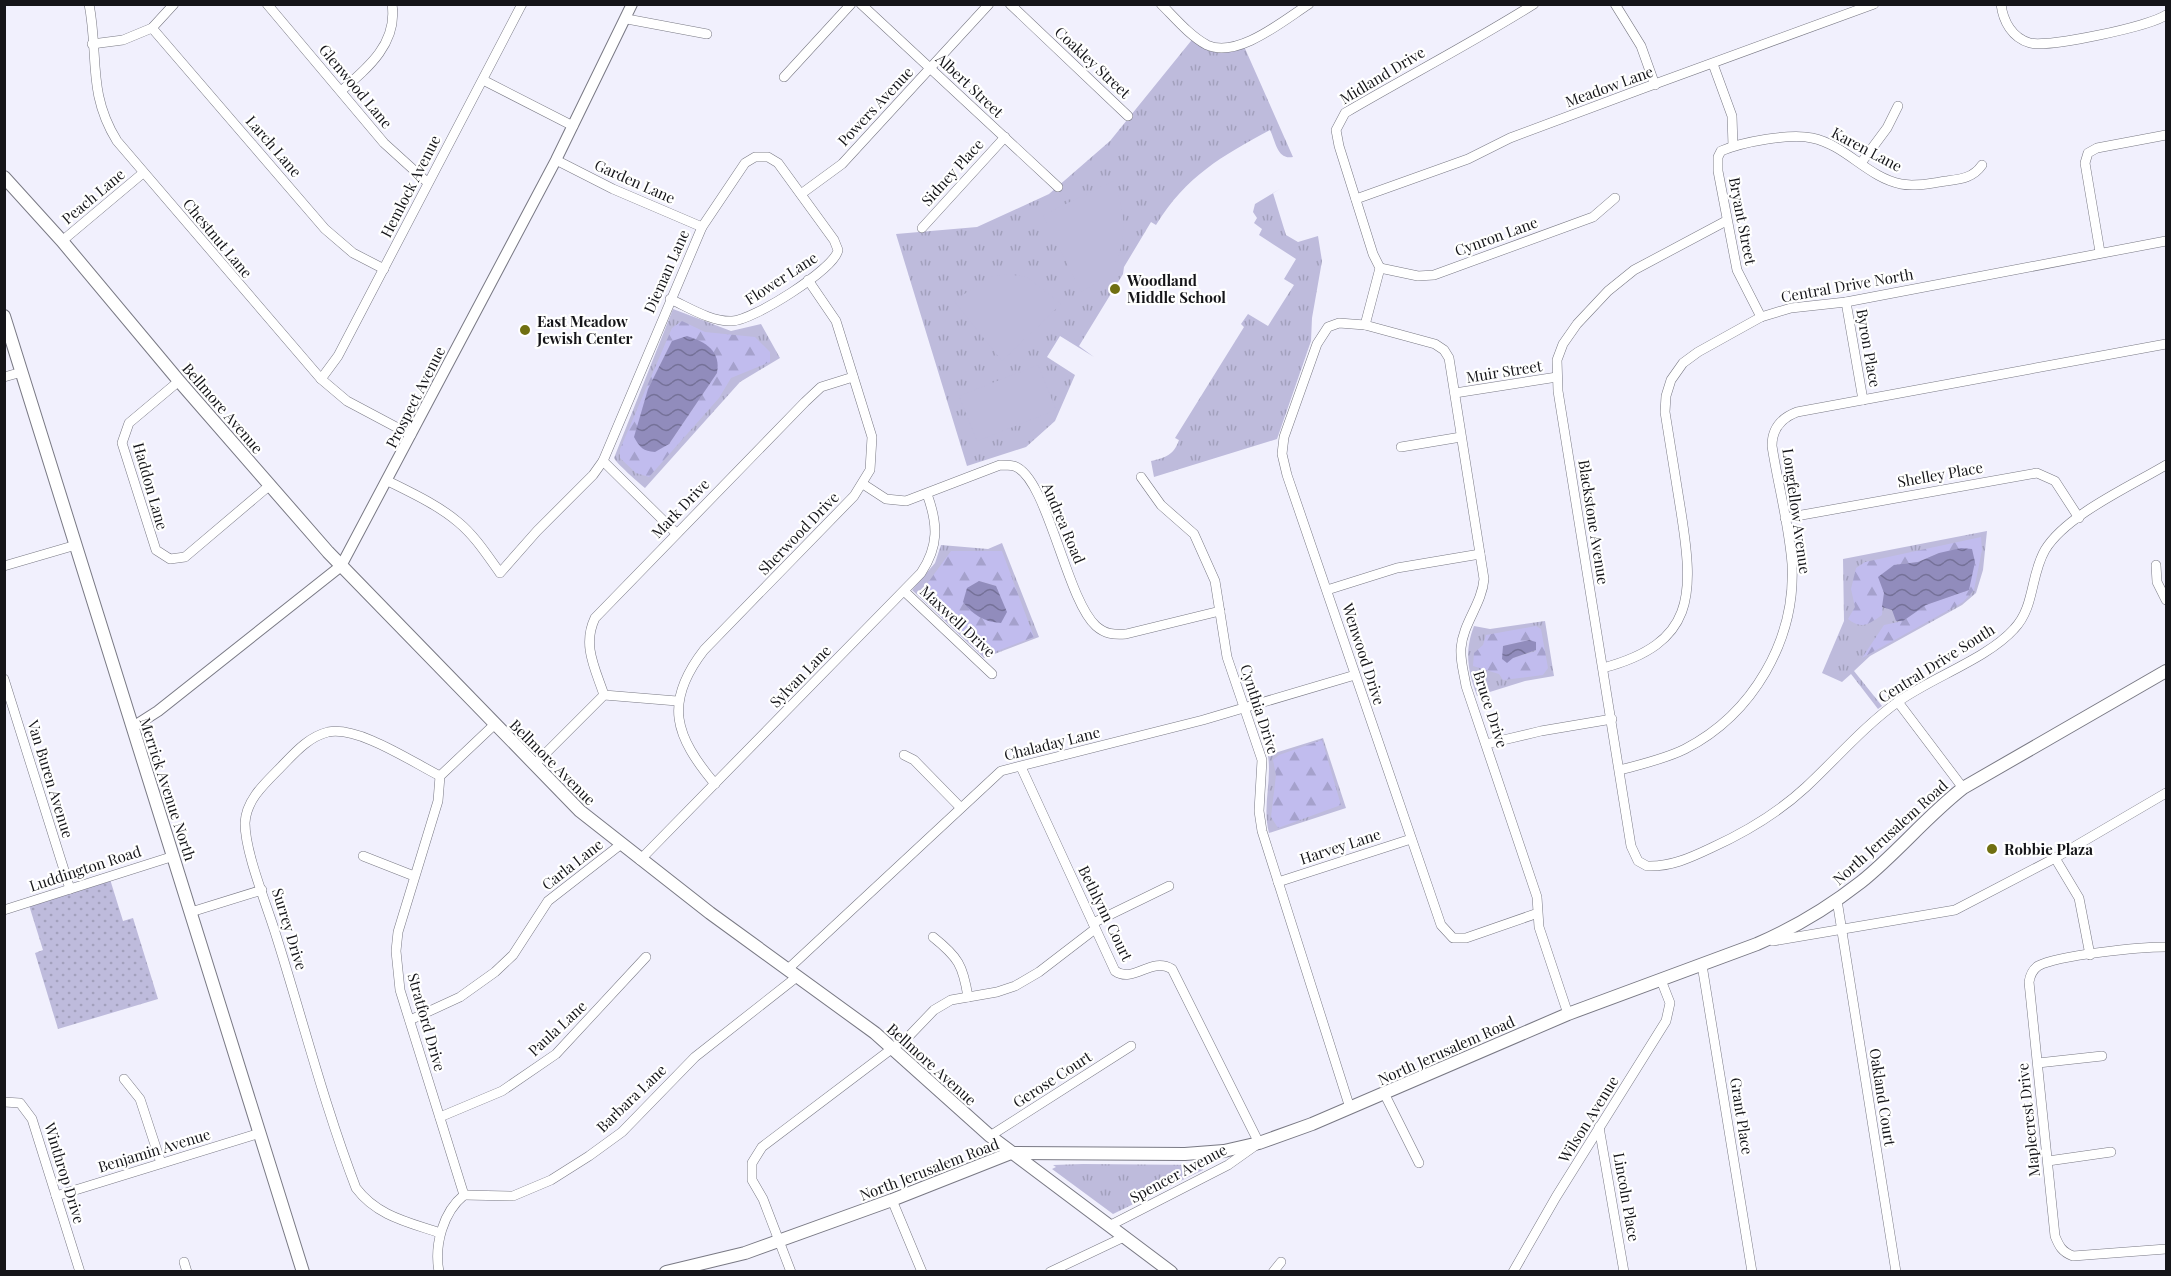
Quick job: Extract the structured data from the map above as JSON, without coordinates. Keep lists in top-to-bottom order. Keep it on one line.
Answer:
{"streets":{"main road":["Bellmore Avenue","Merrick Avenue North","North Jerusalem Road"],"street":["Coakley Street","Midland Drive","Albert Street","Glenwood Lane","Meadow Lane","Powers Avenue","Larch Lane","Karen Lane","Sidney Place","Garden Lane","Hemlock Avenue","Peach Lane","Bryant Street","Cynron Lane","Chestnut Lane","Dieman Lane","Flower Lane","Central Drive North","Byron Place","Muir Street","Prospect Avenue","Shelley Place","Haddon Lane","Mark Drive","Longfellow Avenue","Blackstone Avenue","Andrea Road","Sherwood Drive","Maxwell Drive","Wenwood Drive","Central Drive South","Sylvan Lane","Cynthia Drive","Bruce Drive","Chaladay Lane","Van Buren Avenue","Harvey Lane","Carla Lane","Luddington Road","Bethlynn Court","Surrey Drive","Stratford Drive","Paula Lane","Gerose Court","Oakland Court","Barbara Lane","Grant Place","Wilson Avenue","Maplecrest Drive","Benjamin Avenue","Winthrop Drive","Spencer Avenue","Lincoln Place"]},"crossings":[["Midland Drive","Meadow Lane"],["Midland Drive","Cynron Lane"],["Albert Street","Powers Avenue"],["Albert Street","Sidney Place"],["Glenwood Lane","Hemlock Avenue"],["Powers Avenue","Dieman Lane"],["Powers Avenue","Flower Lane"],["Larch Lane","Hemlock Avenue"],["Karen Lane","Bryant Street"],["Garden Lane","Dieman Lane"],["Garden Lane","Prospect Avenue"],["Hemlock Avenue","Chestnut Lane"],["Peach Lane","Chestnut Lane"],["Peach Lane","Bellmore Avenue"],["Bryant Street","Central Drive North"],["Bryant Street","Blackstone Avenue"],["Chestnut Lane","Prospect Avenue"],["Dieman Lane","Flower Lane"],["Dieman Lane","Prospect Avenue"],["Flower Lane","Sherwood Drive"],["Central Drive North","Byron Place"],["Central Drive North","Blackstone Avenue"],["Byron Place","Longfellow Avenue"],["Muir Street","Blackstone Avenue"],["Muir Street","Bruce Drive"],["Prospect Avenue","Bellmore Avenue"],["Prospect Avenue","Merrick Avenue North"],["Bellmore Avenue","Haddon Lane"],["Bellmore Avenue","Sylvan Lane"],["Bellmore Avenue","Chaladay Lane"],["Bellmore Avenue","North Jerusalem Road"],["Bellmore Avenue","Carla Lane"],["Bellmore Avenue","Gerose Court"],["Bellmore Avenue","Barbara Lane"],["Bellmore Avenue","Spencer Avenue"],["Shelley Place","Longfellow Avenue"],["Shelley Place","Central Drive South"],["Mark Drive","Sherwood Drive"],["Longfellow Avenue","Blackstone Avenue"],["Blackstone Avenue","Central Drive South"],["Andrea Road","Sherwood Drive"],["Andrea Road","Sylvan Lane"],["Andrea Road","Cynthia Drive"],["Maxwell Drive","Sylvan Lane"],["Wenwood Drive","Bruce Drive"],["Wenwood Drive","Chaladay Lane"],["Wenwood Drive","Harvey Lane"],["Cynthia Drive","Chaladay Lane"],["Cynthia Drive","North Jerusalem Road"],["Cynthia Drive","Harvey Lane"],["Bruce Drive","North Jerusalem Road"],["Chaladay Lane","Bethlynn Court"],["Chaladay Lane","Barbara Lane"],["Van Buren Avenue","Luddington Road"],["Merrick Avenue North","Luddington Road"],["Merrick Avenue North","Benjamin Avenue"],["North Jerusalem Road","Bethlynn Court"],["North Jerusalem Road","Oakland Court"],["North Jerusalem Road","Grant Place"],["North Jerusalem Road","Wilson Avenue"],["North Jerusalem Road","Spencer Avenue"],["Carla Lane","Stratford Drive"],["Bethlynn Court","Spencer Avenue"],["Surrey Drive","Stratford Drive"],["Stratford Drive","Paula Lane"],["Stratford Drive","Barbara Lane"],["Wilson Avenue","Lincoln Place"],["Benjamin Avenue","Winthrop Drive"]],"places":["Woodland Middle School","East Meadow Jewish Center","Robbie Plaza"]}
